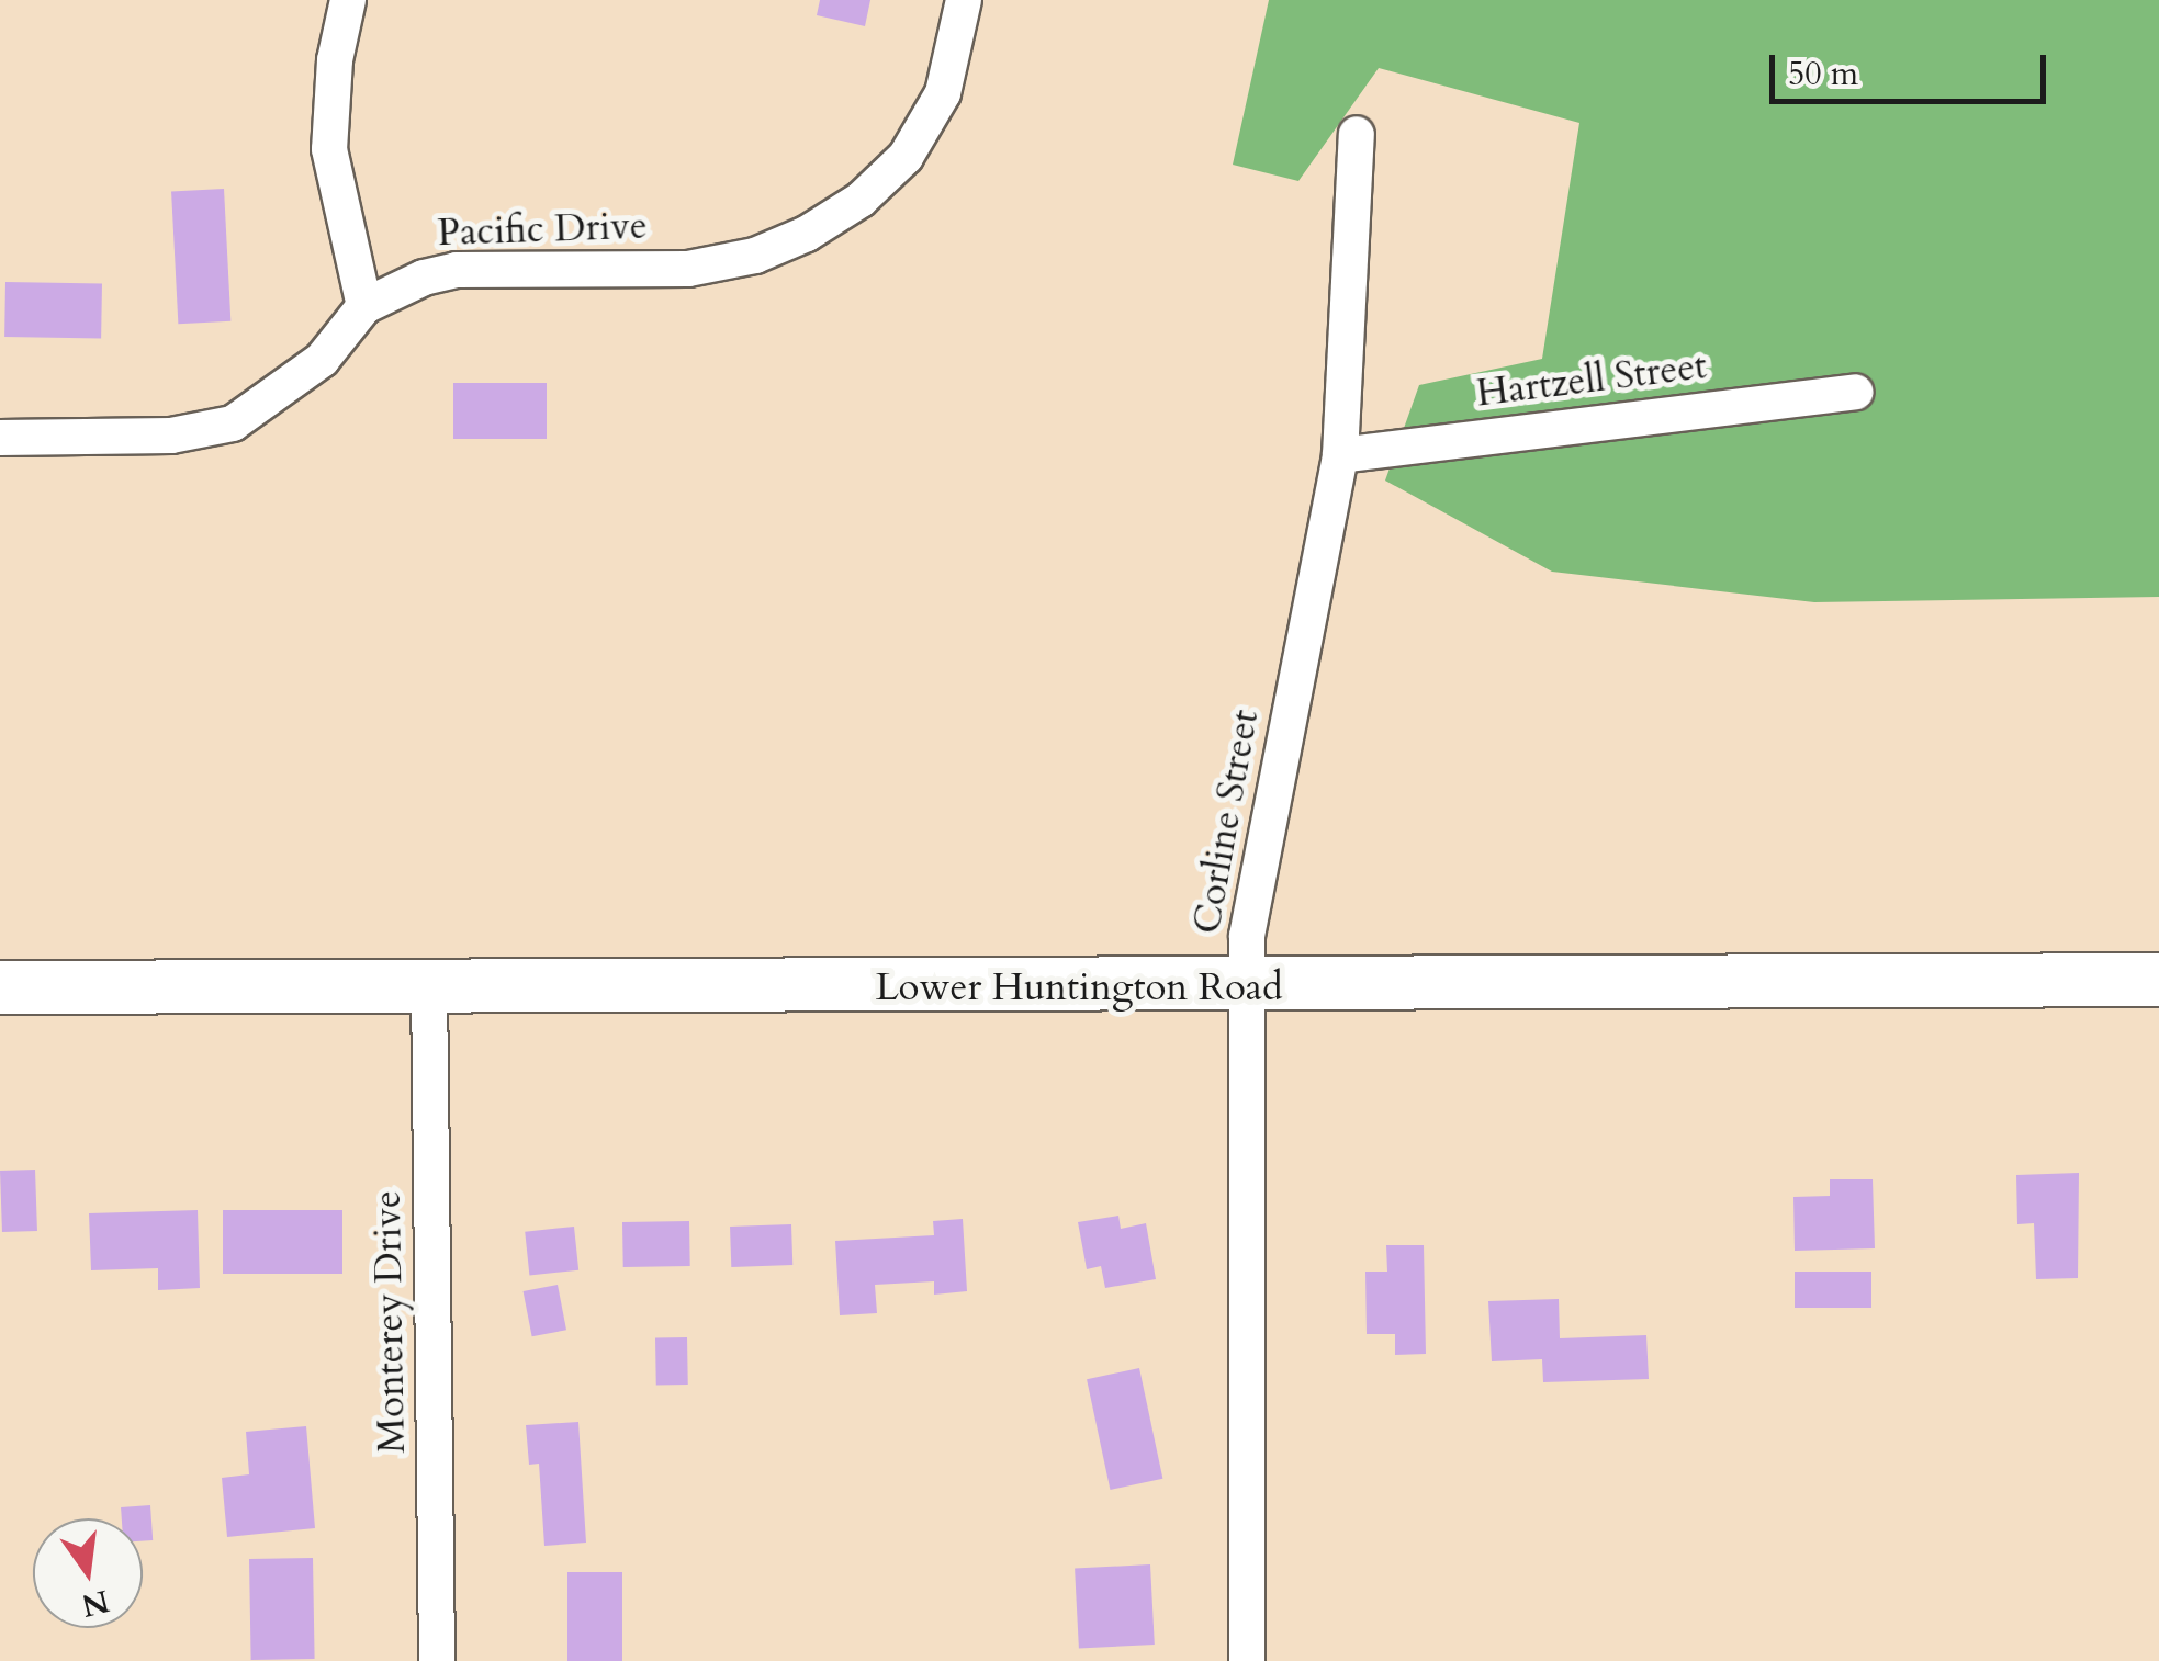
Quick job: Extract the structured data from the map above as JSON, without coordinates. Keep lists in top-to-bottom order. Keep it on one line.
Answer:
{"streets":{"main road":["Lower Huntington Road"],"street":["Pacific Drive","Hartzell Street","Corline Street","Monterey Drive"]},"crossings":[["Hartzell Street","Corline Street"],["Corline Street","Lower Huntington Road"],["Lower Huntington Road","Monterey Drive"]],"scale_bar":"50 m","north":"bottom"}
